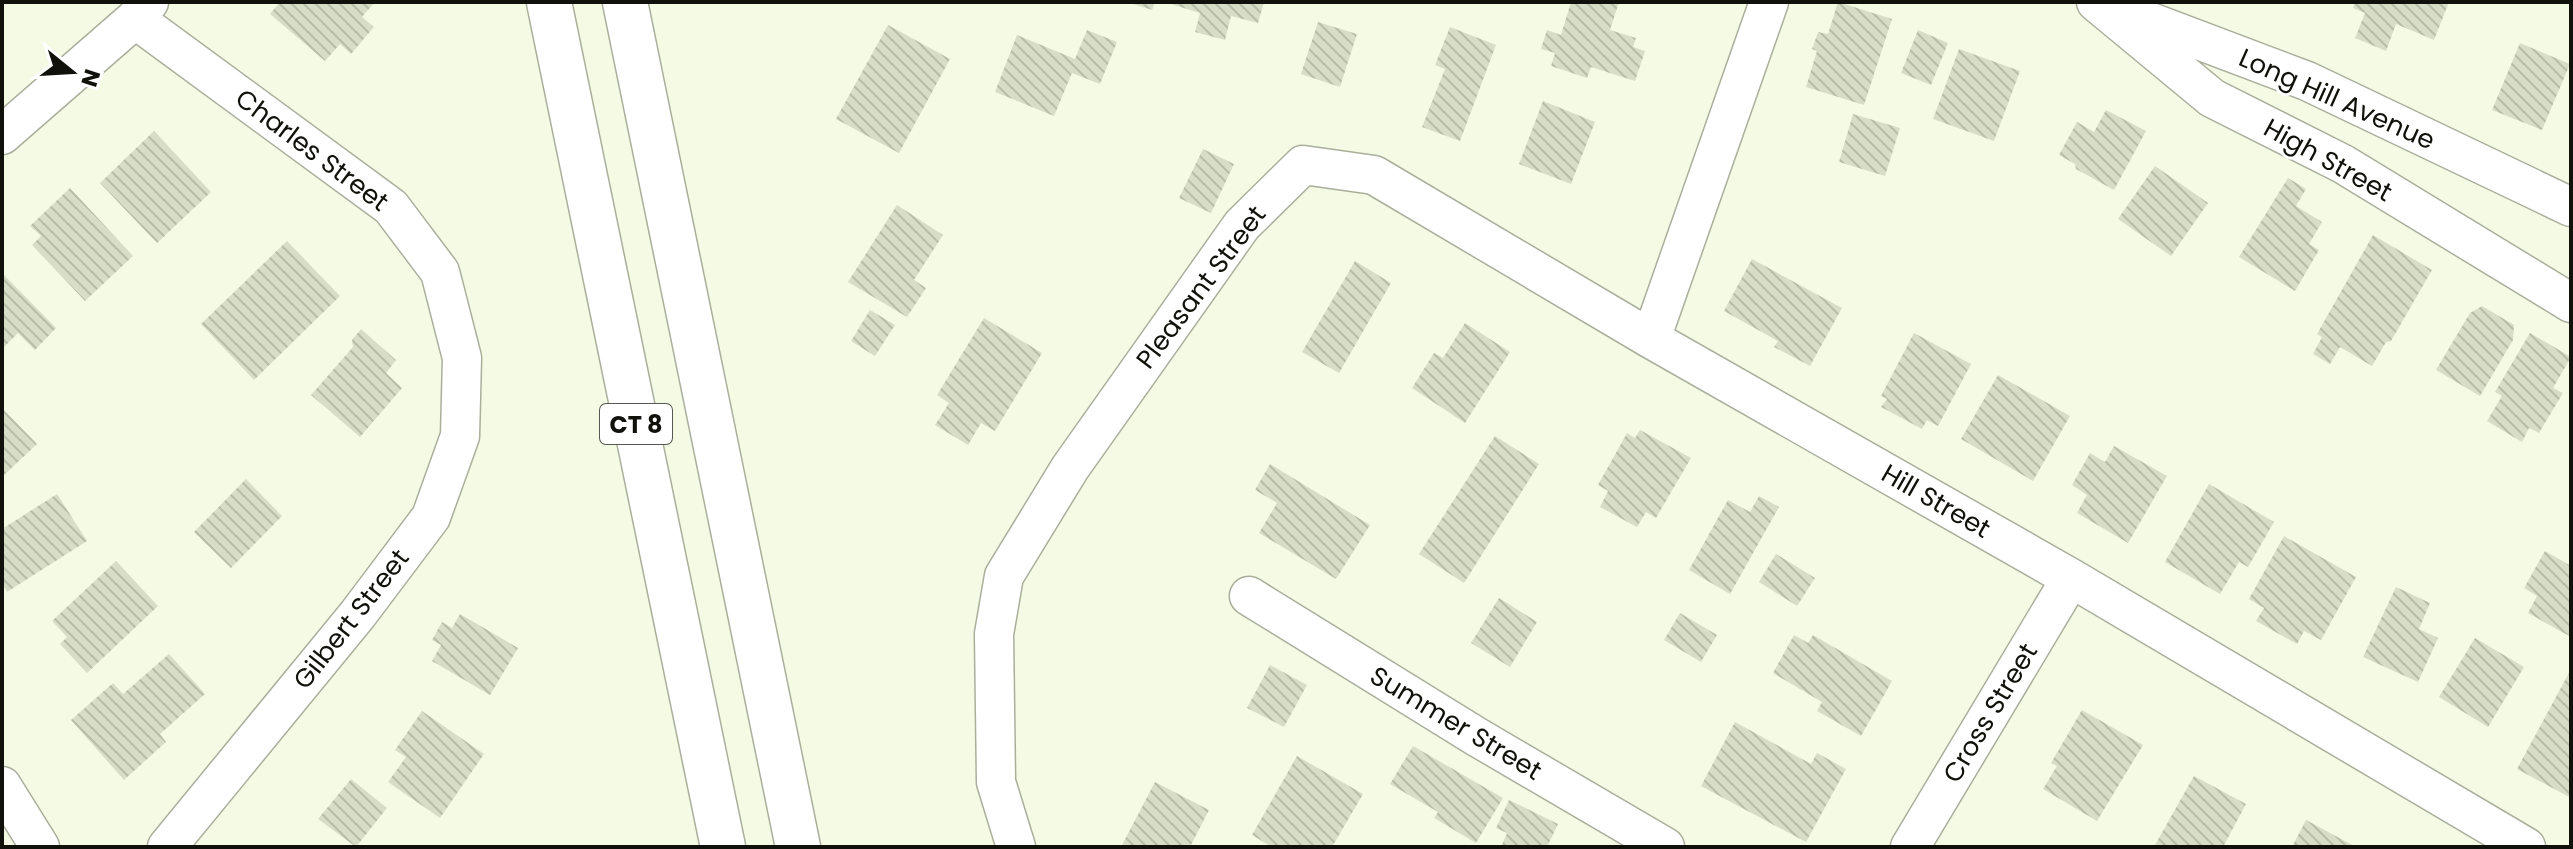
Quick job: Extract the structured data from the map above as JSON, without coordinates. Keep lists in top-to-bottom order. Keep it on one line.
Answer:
{"streets":{"highway":["CT 8"],"street":["Long Hill Avenue","Charles Street","High Street","Pleasant Street","Hill Street","Gilbert Street","Cross Street","Summer Street"]},"crossings":[["Long Hill Avenue","High Street"],["Charles Street","Gilbert Street"],["Pleasant Street","Hill Street"],["Hill Street","Cross Street"]],"north":"right"}
